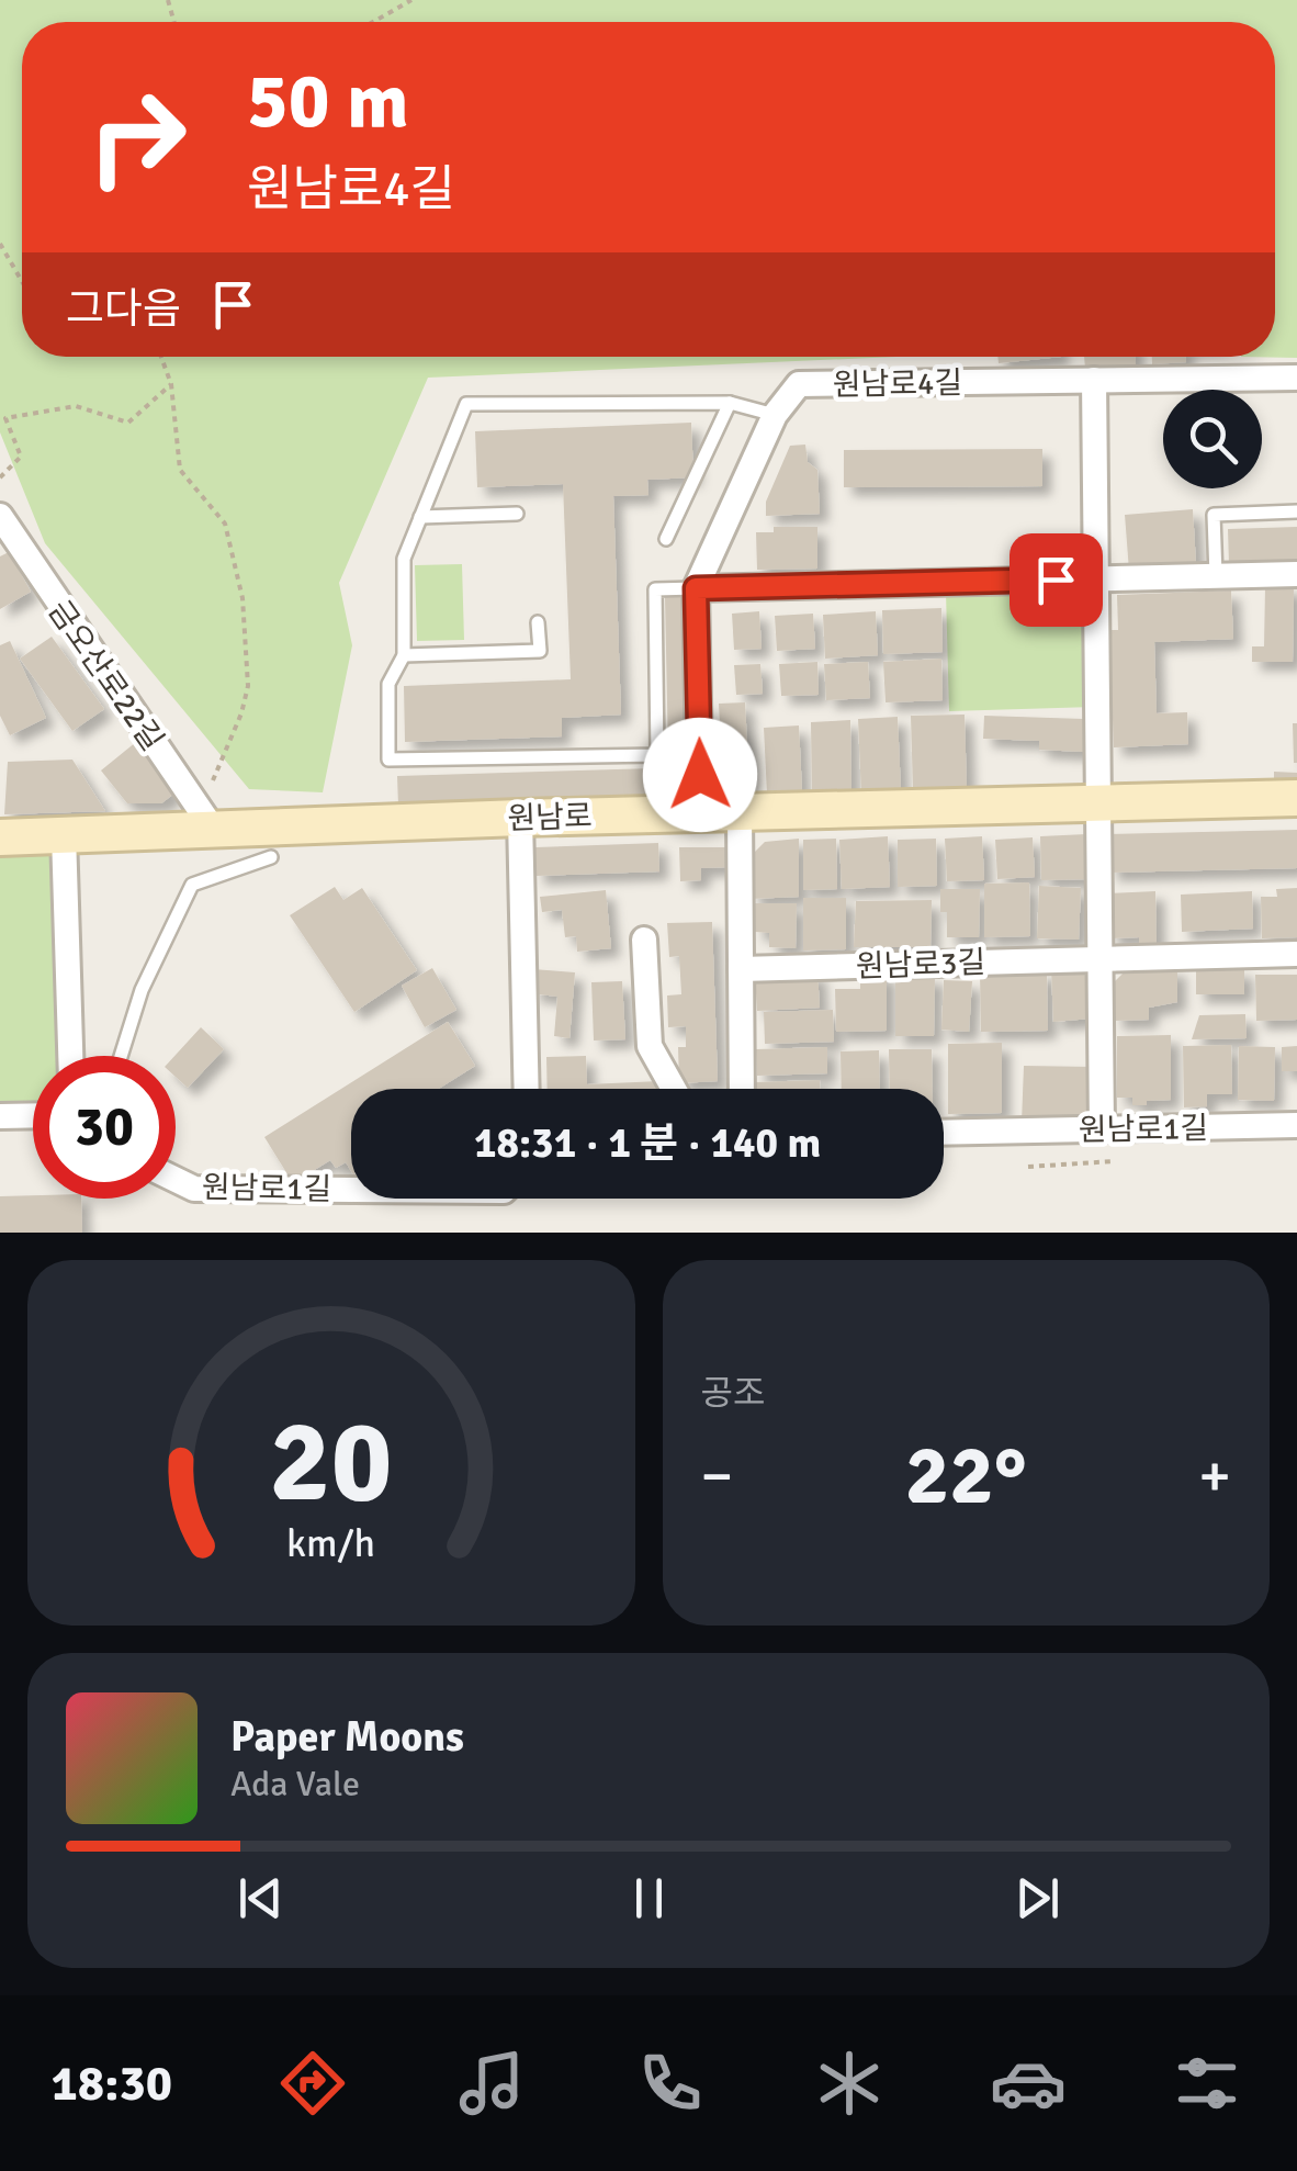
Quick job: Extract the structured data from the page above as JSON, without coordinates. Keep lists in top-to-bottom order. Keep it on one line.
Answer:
{"streets":{"street":["원남로4길","금오산로22길","원남로","원남로3길","원남로1길"]},"crossings":[["원남로4길","원남로"],["금오산로22길","원남로"]],"page":{"turn":["50 m","원남로4길"],"then":"그다음","limit":"30","trip":"18:31 · 1 분 · 140 m","tile":"공조","heat":["−","22°","+"],"song":["Paper Moons","Ada Vale"],"tabs":"18:30","gauge":["20","km/h"]}}
